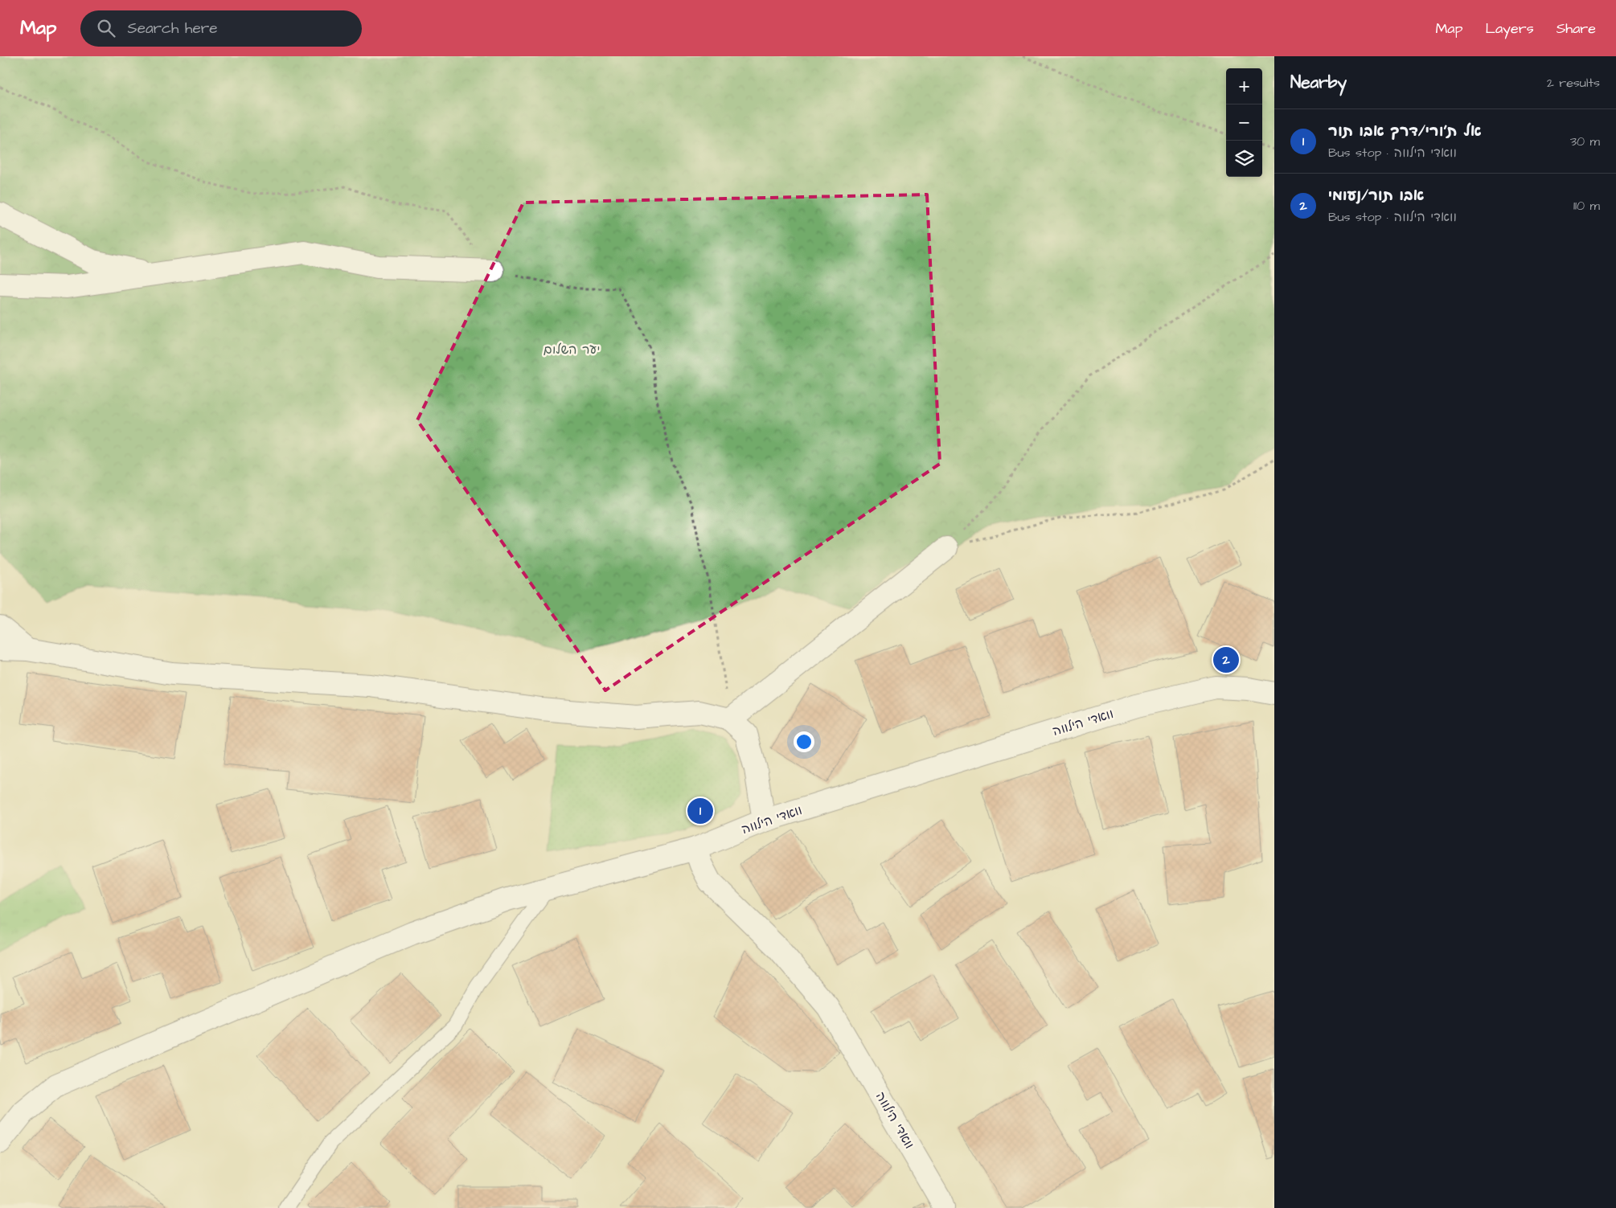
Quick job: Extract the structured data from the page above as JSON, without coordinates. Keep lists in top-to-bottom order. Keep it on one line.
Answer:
{"streets":{"street":["וואדי הילווה"]},"parks":["יער השלום"],"page":{"header":"Map","search":"Search here","nav":["Map","Layers","Share"],"heading":["Nearby","2 results"],"map_buttons":["+","−"],"list":[{"mark":"1","name":"אל ת׳ורי/דרך אבו תור","note":"Bus stop · וואדי הילווה","value":"30 m"},{"mark":"2","name":"אבו תור/נעומי","note":"Bus stop · וואדי הילווה","value":"110 m"}],"pins":["2","1"]}}
